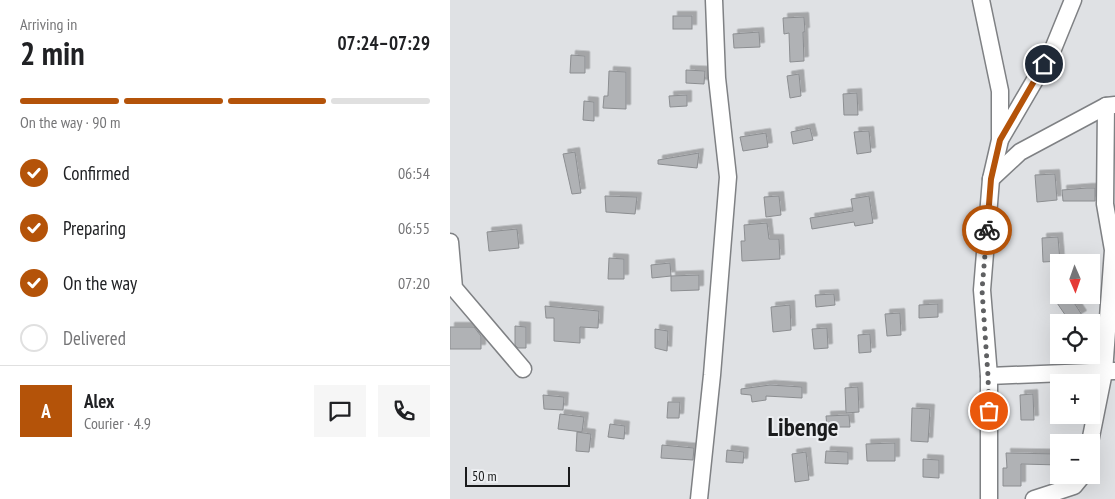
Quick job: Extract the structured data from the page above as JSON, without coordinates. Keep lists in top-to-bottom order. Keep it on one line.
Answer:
{"districts":["Libenge"],"scale_bar":"50 m","north":"bottom","page":{"heading":["2 min","Arriving in","07:24–07:29"],"panel":["Alex","Courier · 4.9"],"bar":"On the way · 90 m","list":[["Confirmed","06:54"],["Preparing","06:55"],["On the way","07:20"],"Delivered"],"map_buttons":["+","−"],"round":"A","scale":"50 m"}}
